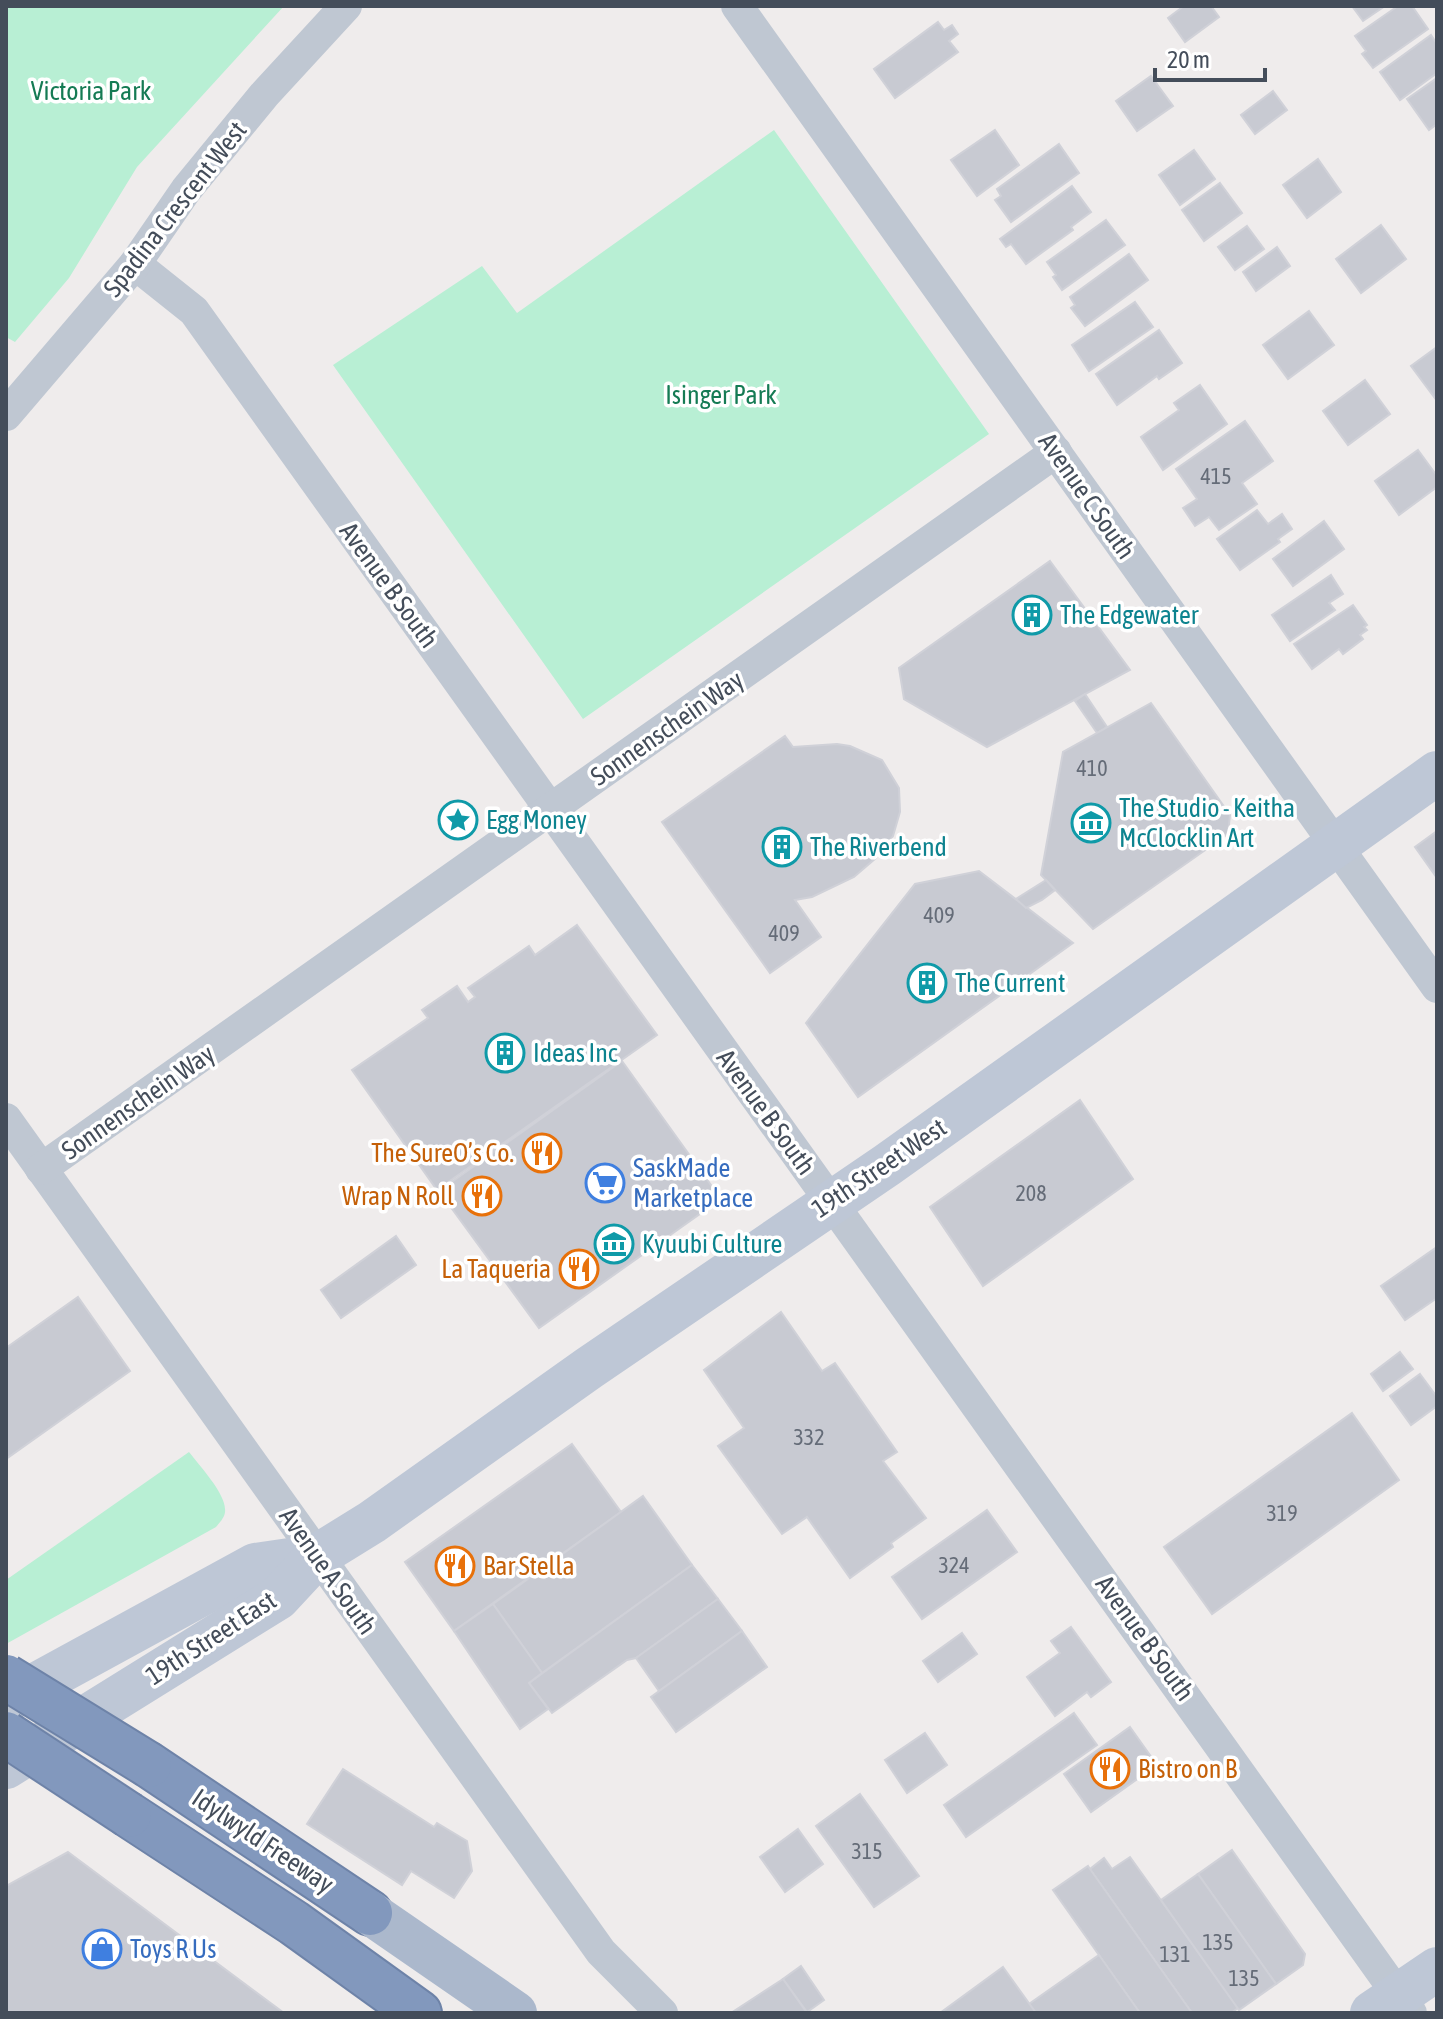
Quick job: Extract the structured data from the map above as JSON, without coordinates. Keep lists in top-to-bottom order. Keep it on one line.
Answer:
{"streets":{"highway":["Idylwyld Freeway"],"street":["Spadina Crescent West","Avenue C South","Avenue B South","Sonnenschein Way","19th Street West","Avenue A South","19th Street East"]},"crossings":[["Spadina Crescent West","Avenue B South"],["Avenue C South","Sonnenschein Way"],["Avenue C South","19th Street West"],["Avenue B South","Sonnenschein Way"],["Avenue B South","19th Street West"],["Sonnenschein Way","Avenue A South"],["19th Street West","Avenue A South"],["19th Street West","19th Street East"],["Avenue A South","19th Street East"]],"parks":["Victoria Park","Isinger Park"],"places":{"building":["The Edgewater","The Riverbend","The Current","Ideas Inc"],"place":["Egg Money"],"museum":["The Studio - Keitha McClocklin Art","Kyuubi Culture"],"restaurant":["The SureO’s Co.","Wrap N Roll","La Taqueria","Bar Stella","Bistro on B"],"supermarket":["SaskMade Marketplace"],"shop":["Toys R Us"]},"house_numbers":["415","410","409","409","208","332","319","324","315","135","131","135"],"scale_bar":"20 m"}
